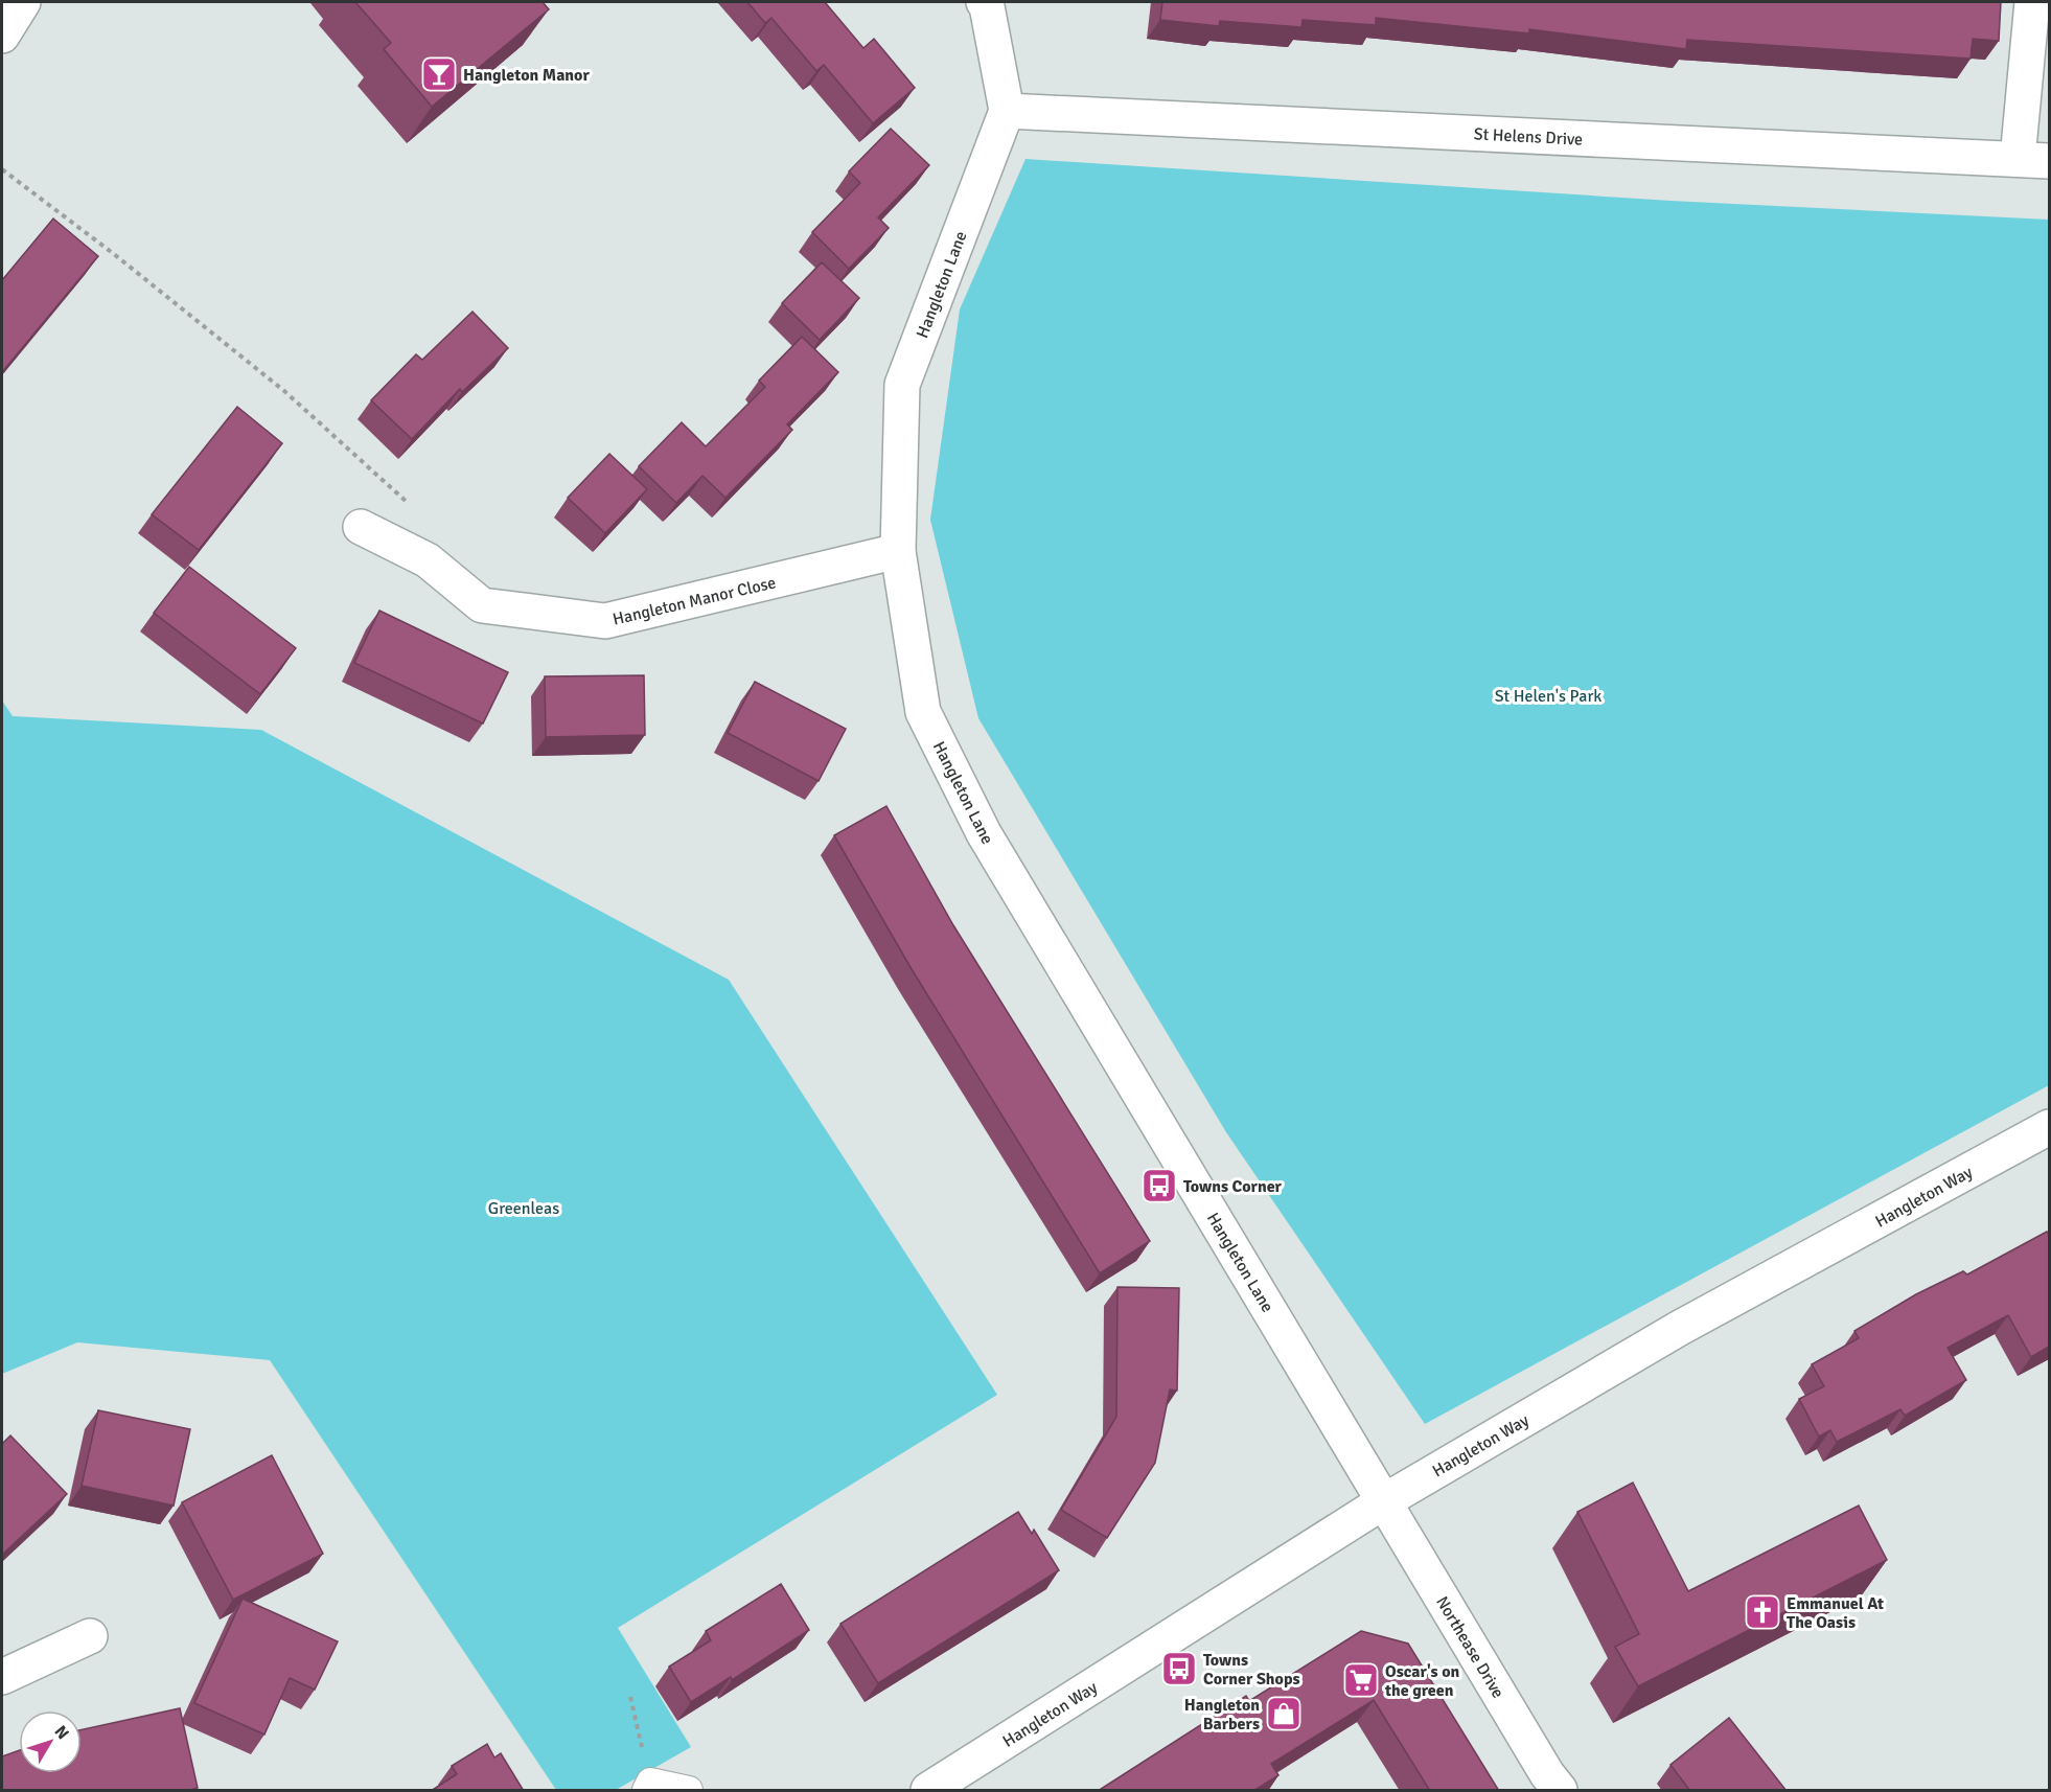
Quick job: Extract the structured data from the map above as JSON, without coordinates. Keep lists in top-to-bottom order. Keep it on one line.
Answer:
{"streets":{"street":["St Helens Drive","Hangleton Lane","Hangleton Manor Close","Hangleton Way","Northease Drive"]},"crossings":[["St Helens Drive","Hangleton Lane"],["Hangleton Lane","Hangleton Manor Close"],["Hangleton Lane","Hangleton Way"],["Hangleton Lane","Northease Drive"],["Hangleton Way","Northease Drive"]],"parks":["St Helen's Park","Greenleas"],"places":{"bar":["Hangleton Manor"],"bus stop":["Towns Corner","Towns Corner Shops"],"church":["Emmanuel At The Oasis"],"supermarket":["Oscar's on the green"],"shop":["Hangleton Barbers"]},"north":"top right"}
